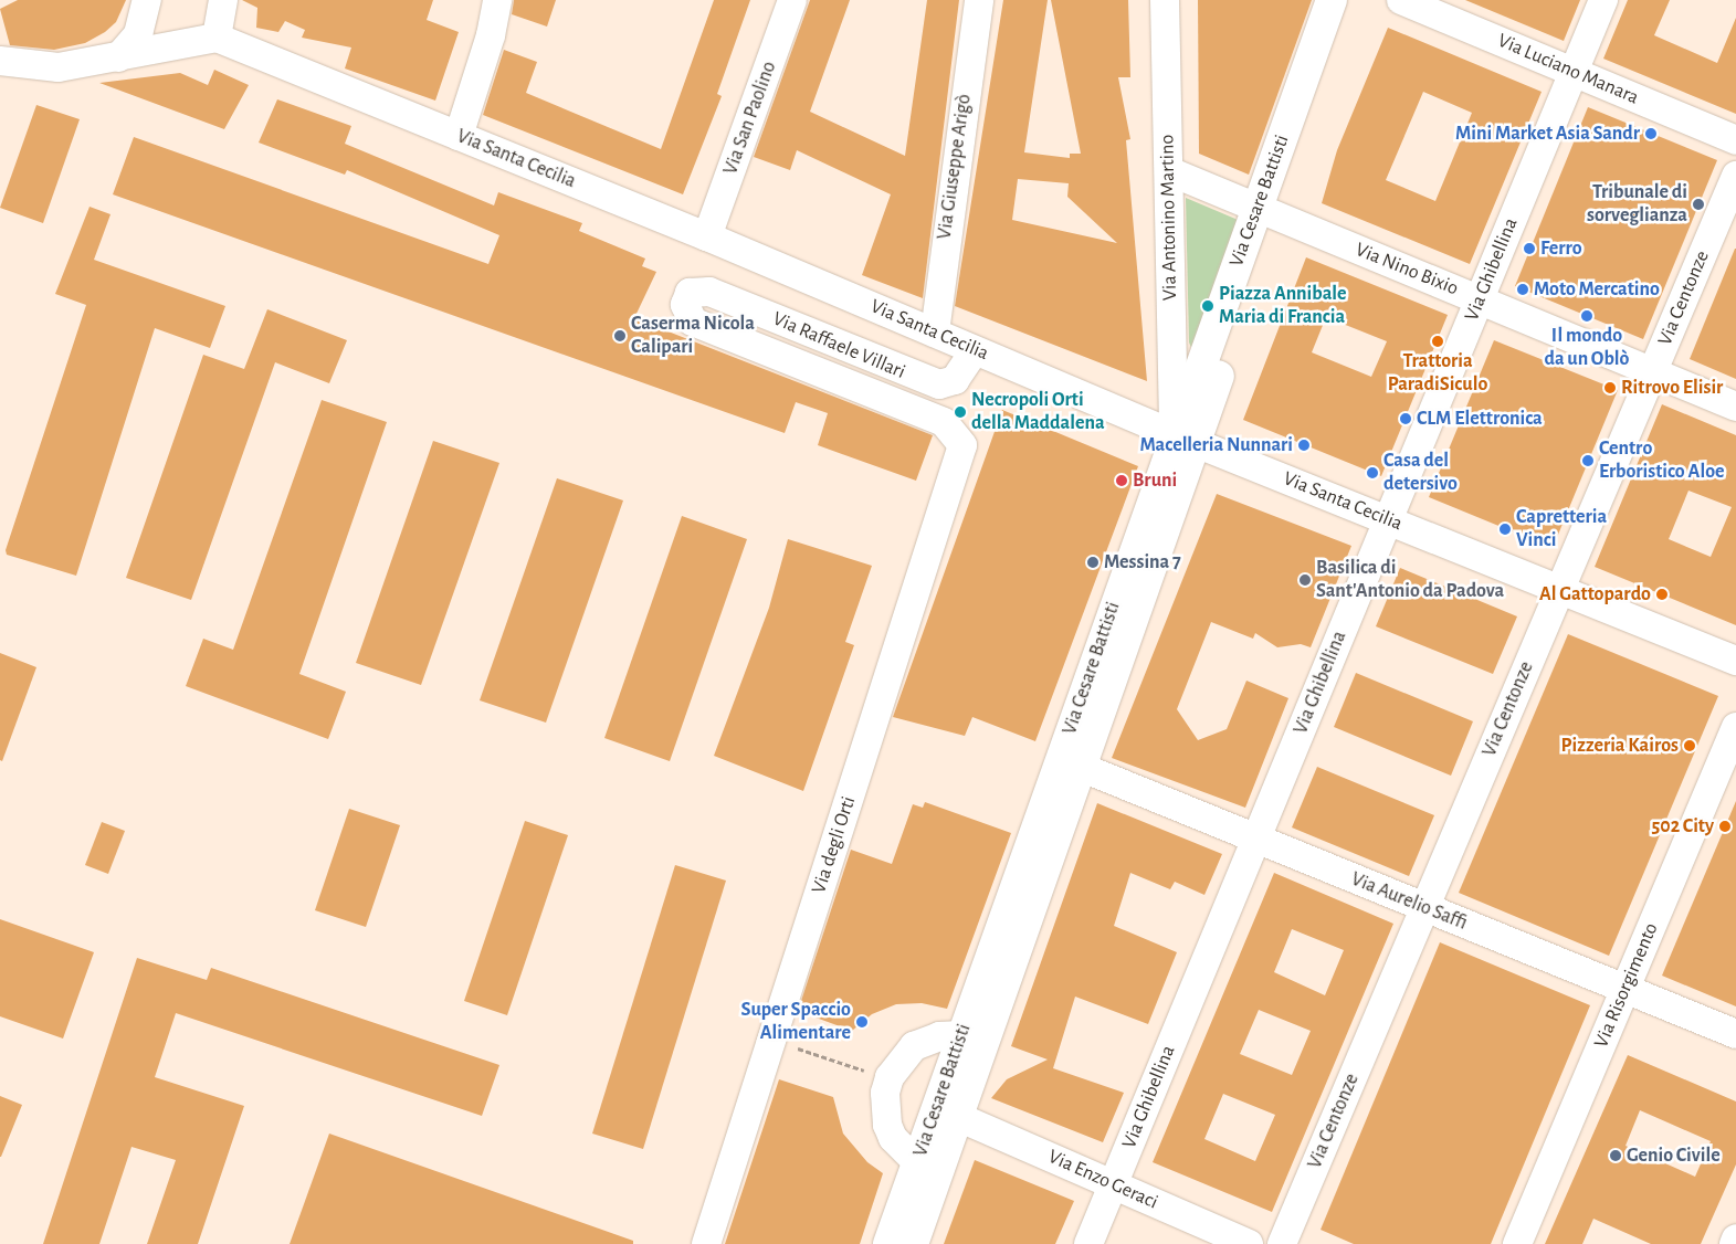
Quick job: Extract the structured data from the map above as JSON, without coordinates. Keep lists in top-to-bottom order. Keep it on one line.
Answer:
{"streets":{"main road":["Via Cesare Battisti"],"street":["Via Luciano Manara","Via San Paolino","Via Santa Cecilia","Via Giuseppe Arigò","Via Antonino Martino","Via Nino Bixio","Via Ghibellina","Via Centonze","Via Raffaele Villari","Via degli Orti","Via Aurelio Saffi","Via Risorgimento","Via Enzo Geraci"]},"crossings":[["Via Luciano Manara","Via Ghibellina"],["Via San Paolino","Via Santa Cecilia"],["Via Santa Cecilia","Via Giuseppe Arigò"],["Via Santa Cecilia","Via Cesare Battisti"],["Via Santa Cecilia","Via Antonino Martino"],["Via Santa Cecilia","Via Ghibellina"],["Via Santa Cecilia","Via Centonze"],["Via Santa Cecilia","Via Raffaele Villari"],["Via Cesare Battisti","Via Antonino Martino"],["Via Cesare Battisti","Via Nino Bixio"],["Via Cesare Battisti","Via Aurelio Saffi"],["Via Cesare Battisti","Via Enzo Geraci"],["Via Antonino Martino","Via Nino Bixio"],["Via Nino Bixio","Via Ghibellina"],["Via Nino Bixio","Via Centonze"],["Via Ghibellina","Via Aurelio Saffi"],["Via Ghibellina","Via Enzo Geraci"],["Via Centonze","Via Aurelio Saffi"],["Via Raffaele Villari","Via degli Orti"],["Via Aurelio Saffi","Via Risorgimento"]],"places":["Mini Market Asia Sandr","Tribunale di sorveglianza","Ferro","Moto Mercatino","Piazza Annibale Maria di Francia","Il mondo da un Oblò","Caserma Nicola Calipari","Trattoria ParadiSiculo","Ritrovo Elisir","Necropoli Orti della Maddalena","CLM Elettronica","Macelleria Nunnari","Centro Erboristico Aloe","Casa del detersivo","Bruni","Capretteria Vinci","Messina 7","Basilica di Sant'Antonio da Padova","Al Gattopardo","Pizzeria Kairos","502 City","Super Spaccio Alimentare","Genio Civile"]}
